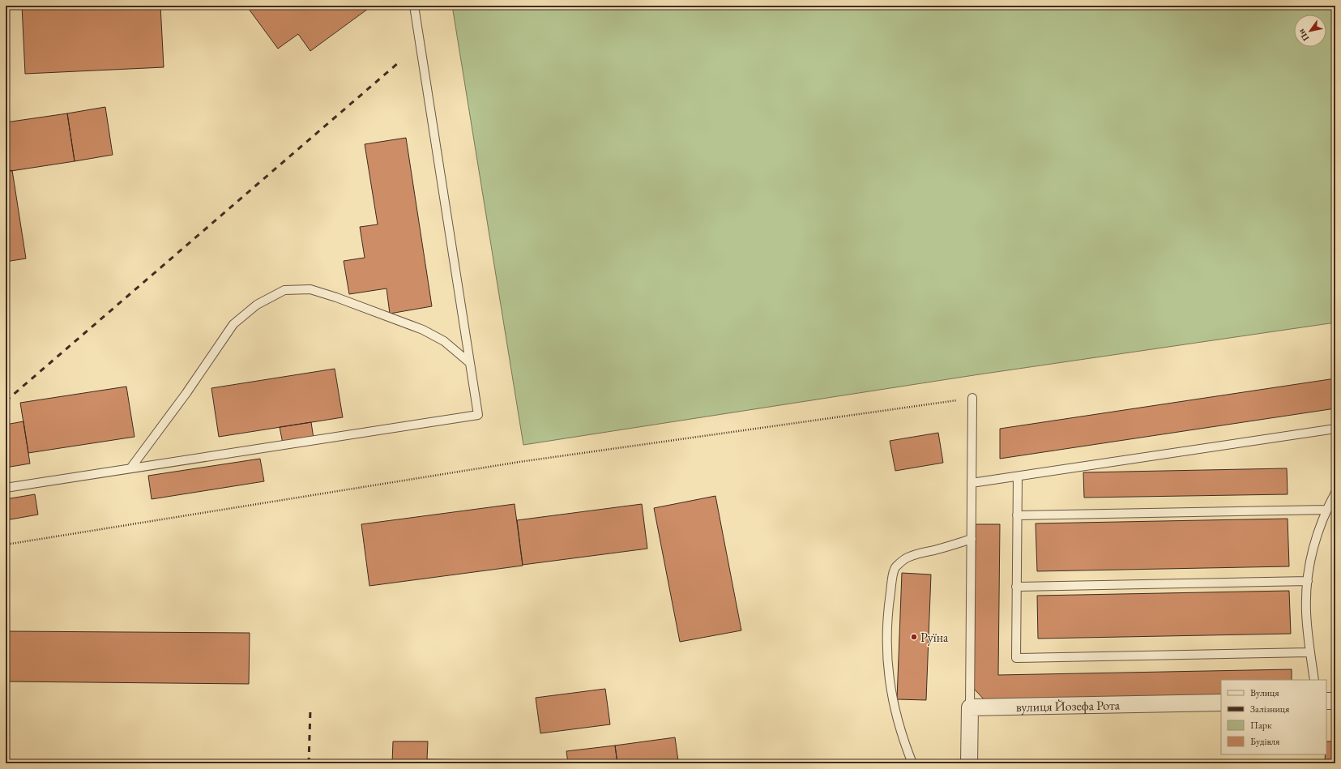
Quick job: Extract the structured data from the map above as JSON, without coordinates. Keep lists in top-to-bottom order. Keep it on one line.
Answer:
{"streets":{"street":["вулиця Йозефа Рота"]},"places":["Руїна"],"legend":["Вулиця","Залізниця","Парк","Будівля"],"north":"bottom left"}
